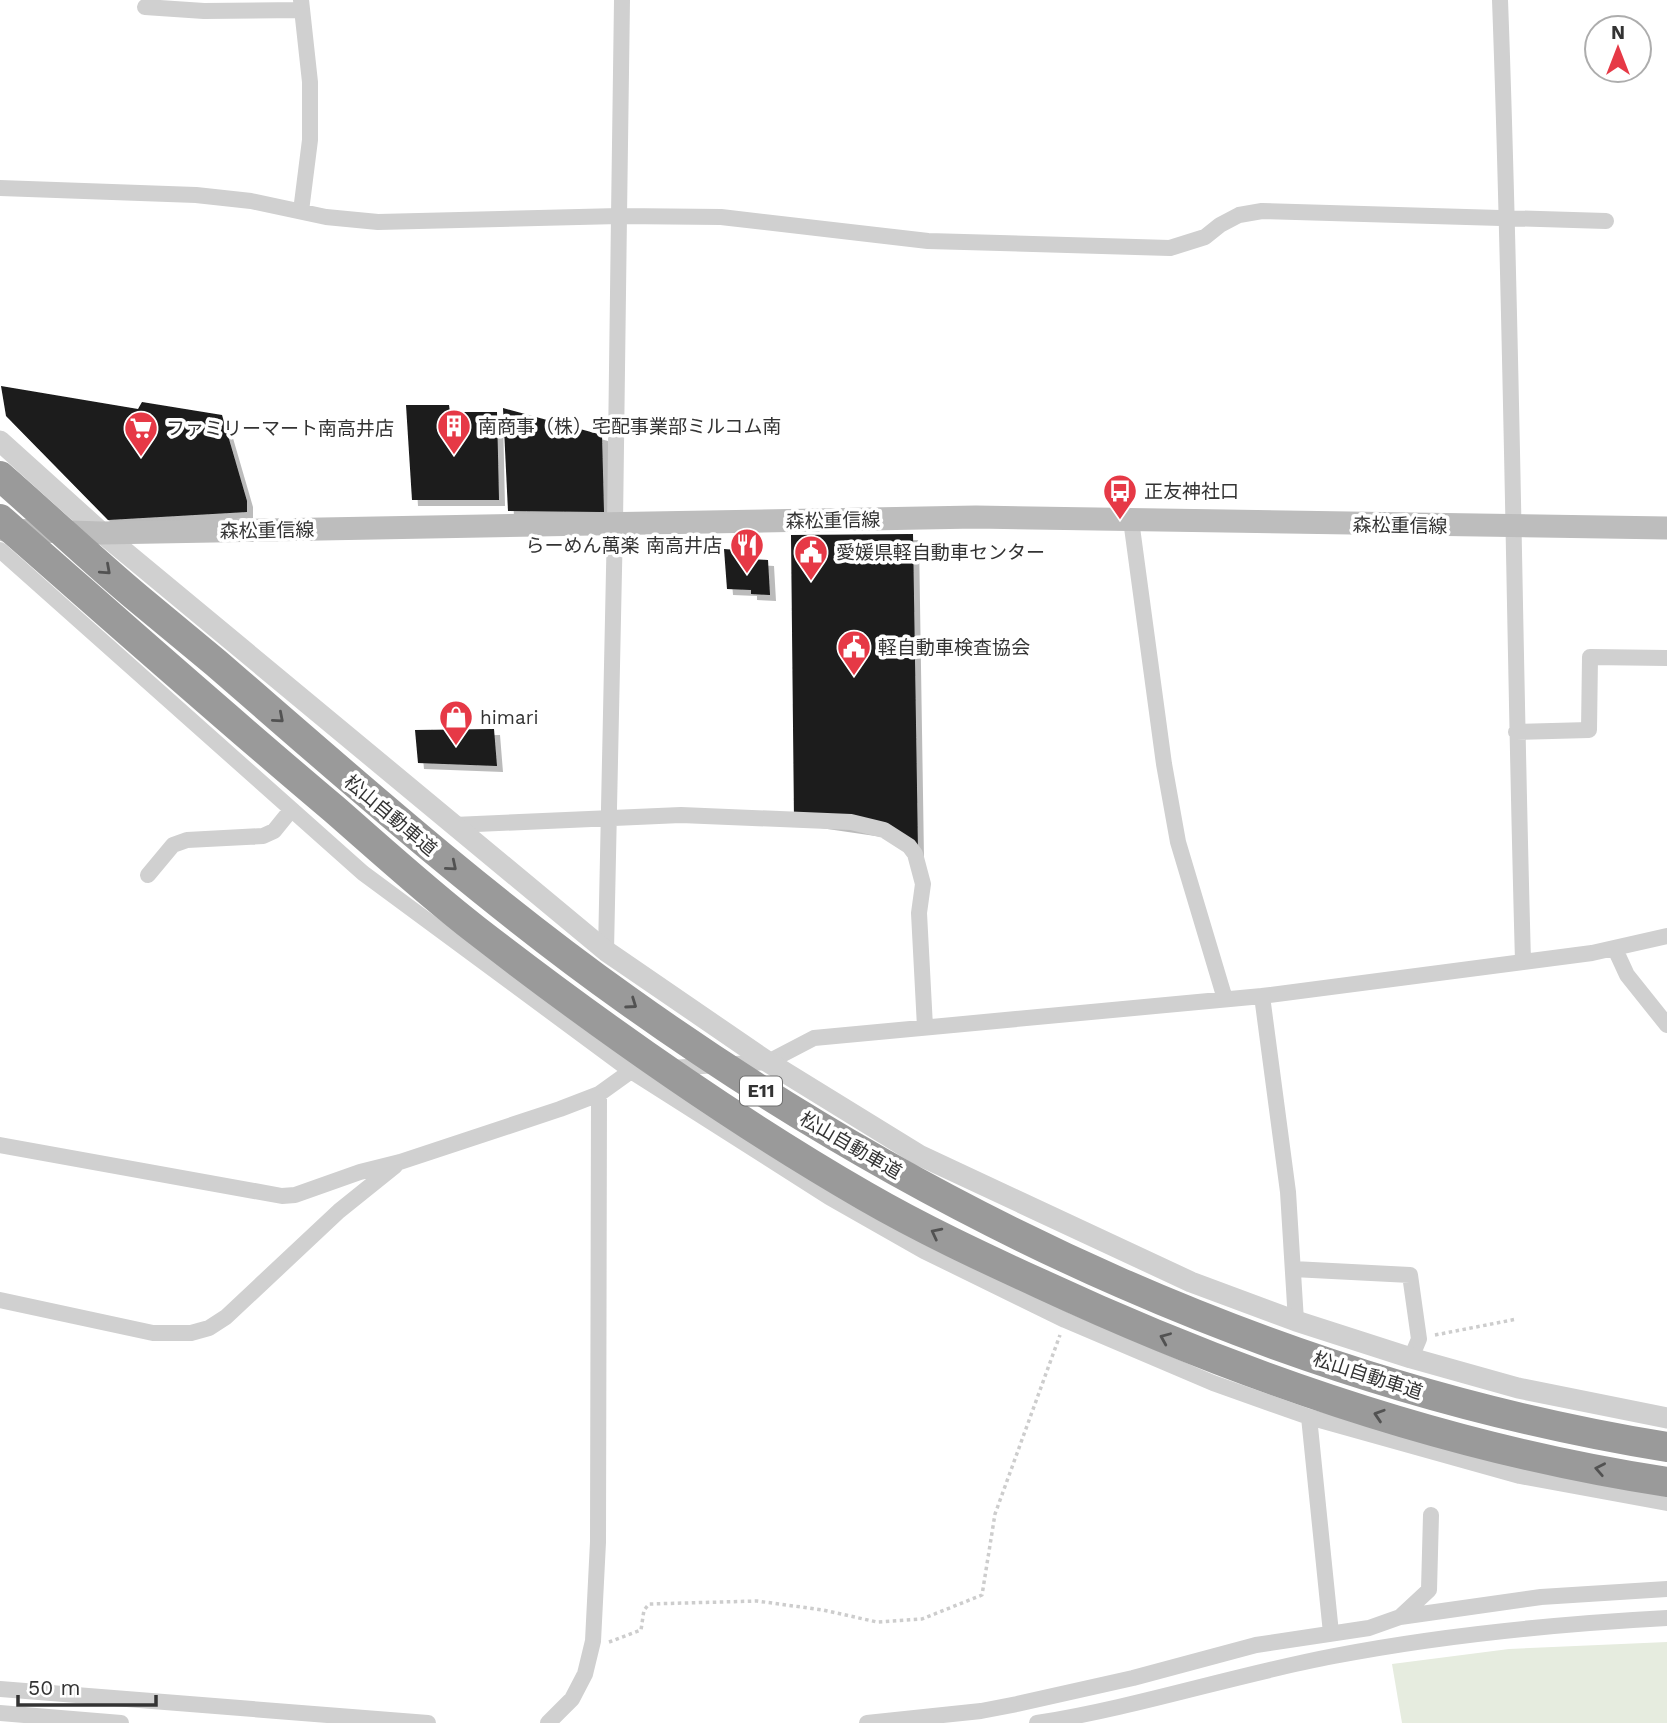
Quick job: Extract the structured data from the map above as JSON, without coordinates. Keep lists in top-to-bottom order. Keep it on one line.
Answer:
{"streets":{"highway":["松山自動車道","E11"],"main road":["森松重信線"]},"places":{"building":["南商事（株）宅配事業部ミルコム南"],"supermarket":["ファミリーマート南高井店"],"bus stop":["正友神社口"],"restaurant":["らーめん萬楽 南高井店"],"public building":["愛媛県軽自動車センター","軽自動車検査協会"],"shop":["himari"]},"scale_bar":"50 m","north":"top"}
